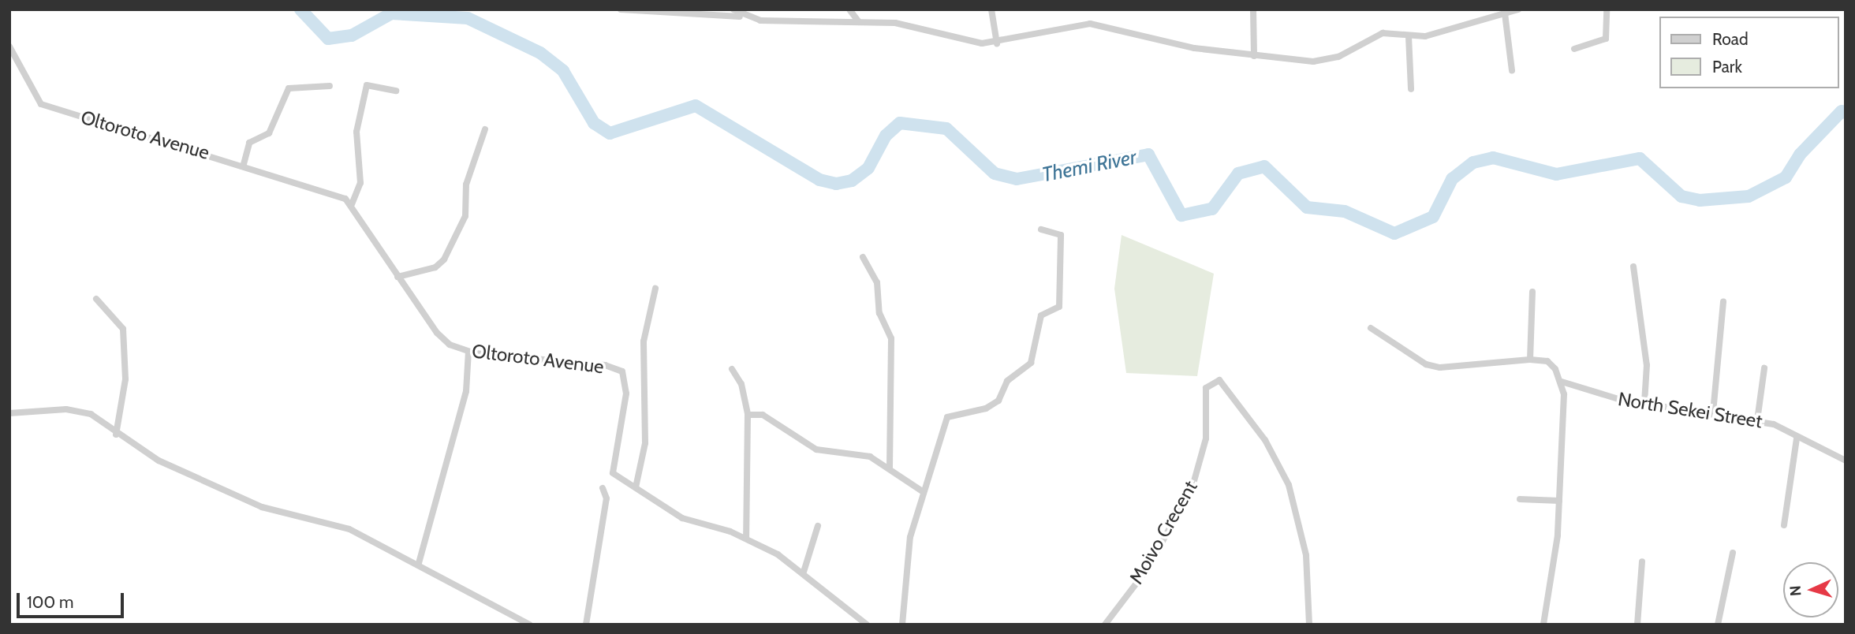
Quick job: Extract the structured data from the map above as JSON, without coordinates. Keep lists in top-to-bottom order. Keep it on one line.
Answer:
{"streets":{"street":["Oltoroto Avenue","North Sekei Street","Moivo Crecent"]},"water":["Themi River"],"legend":["Road","Park"],"scale_bar":"100 m","north":"left"}
